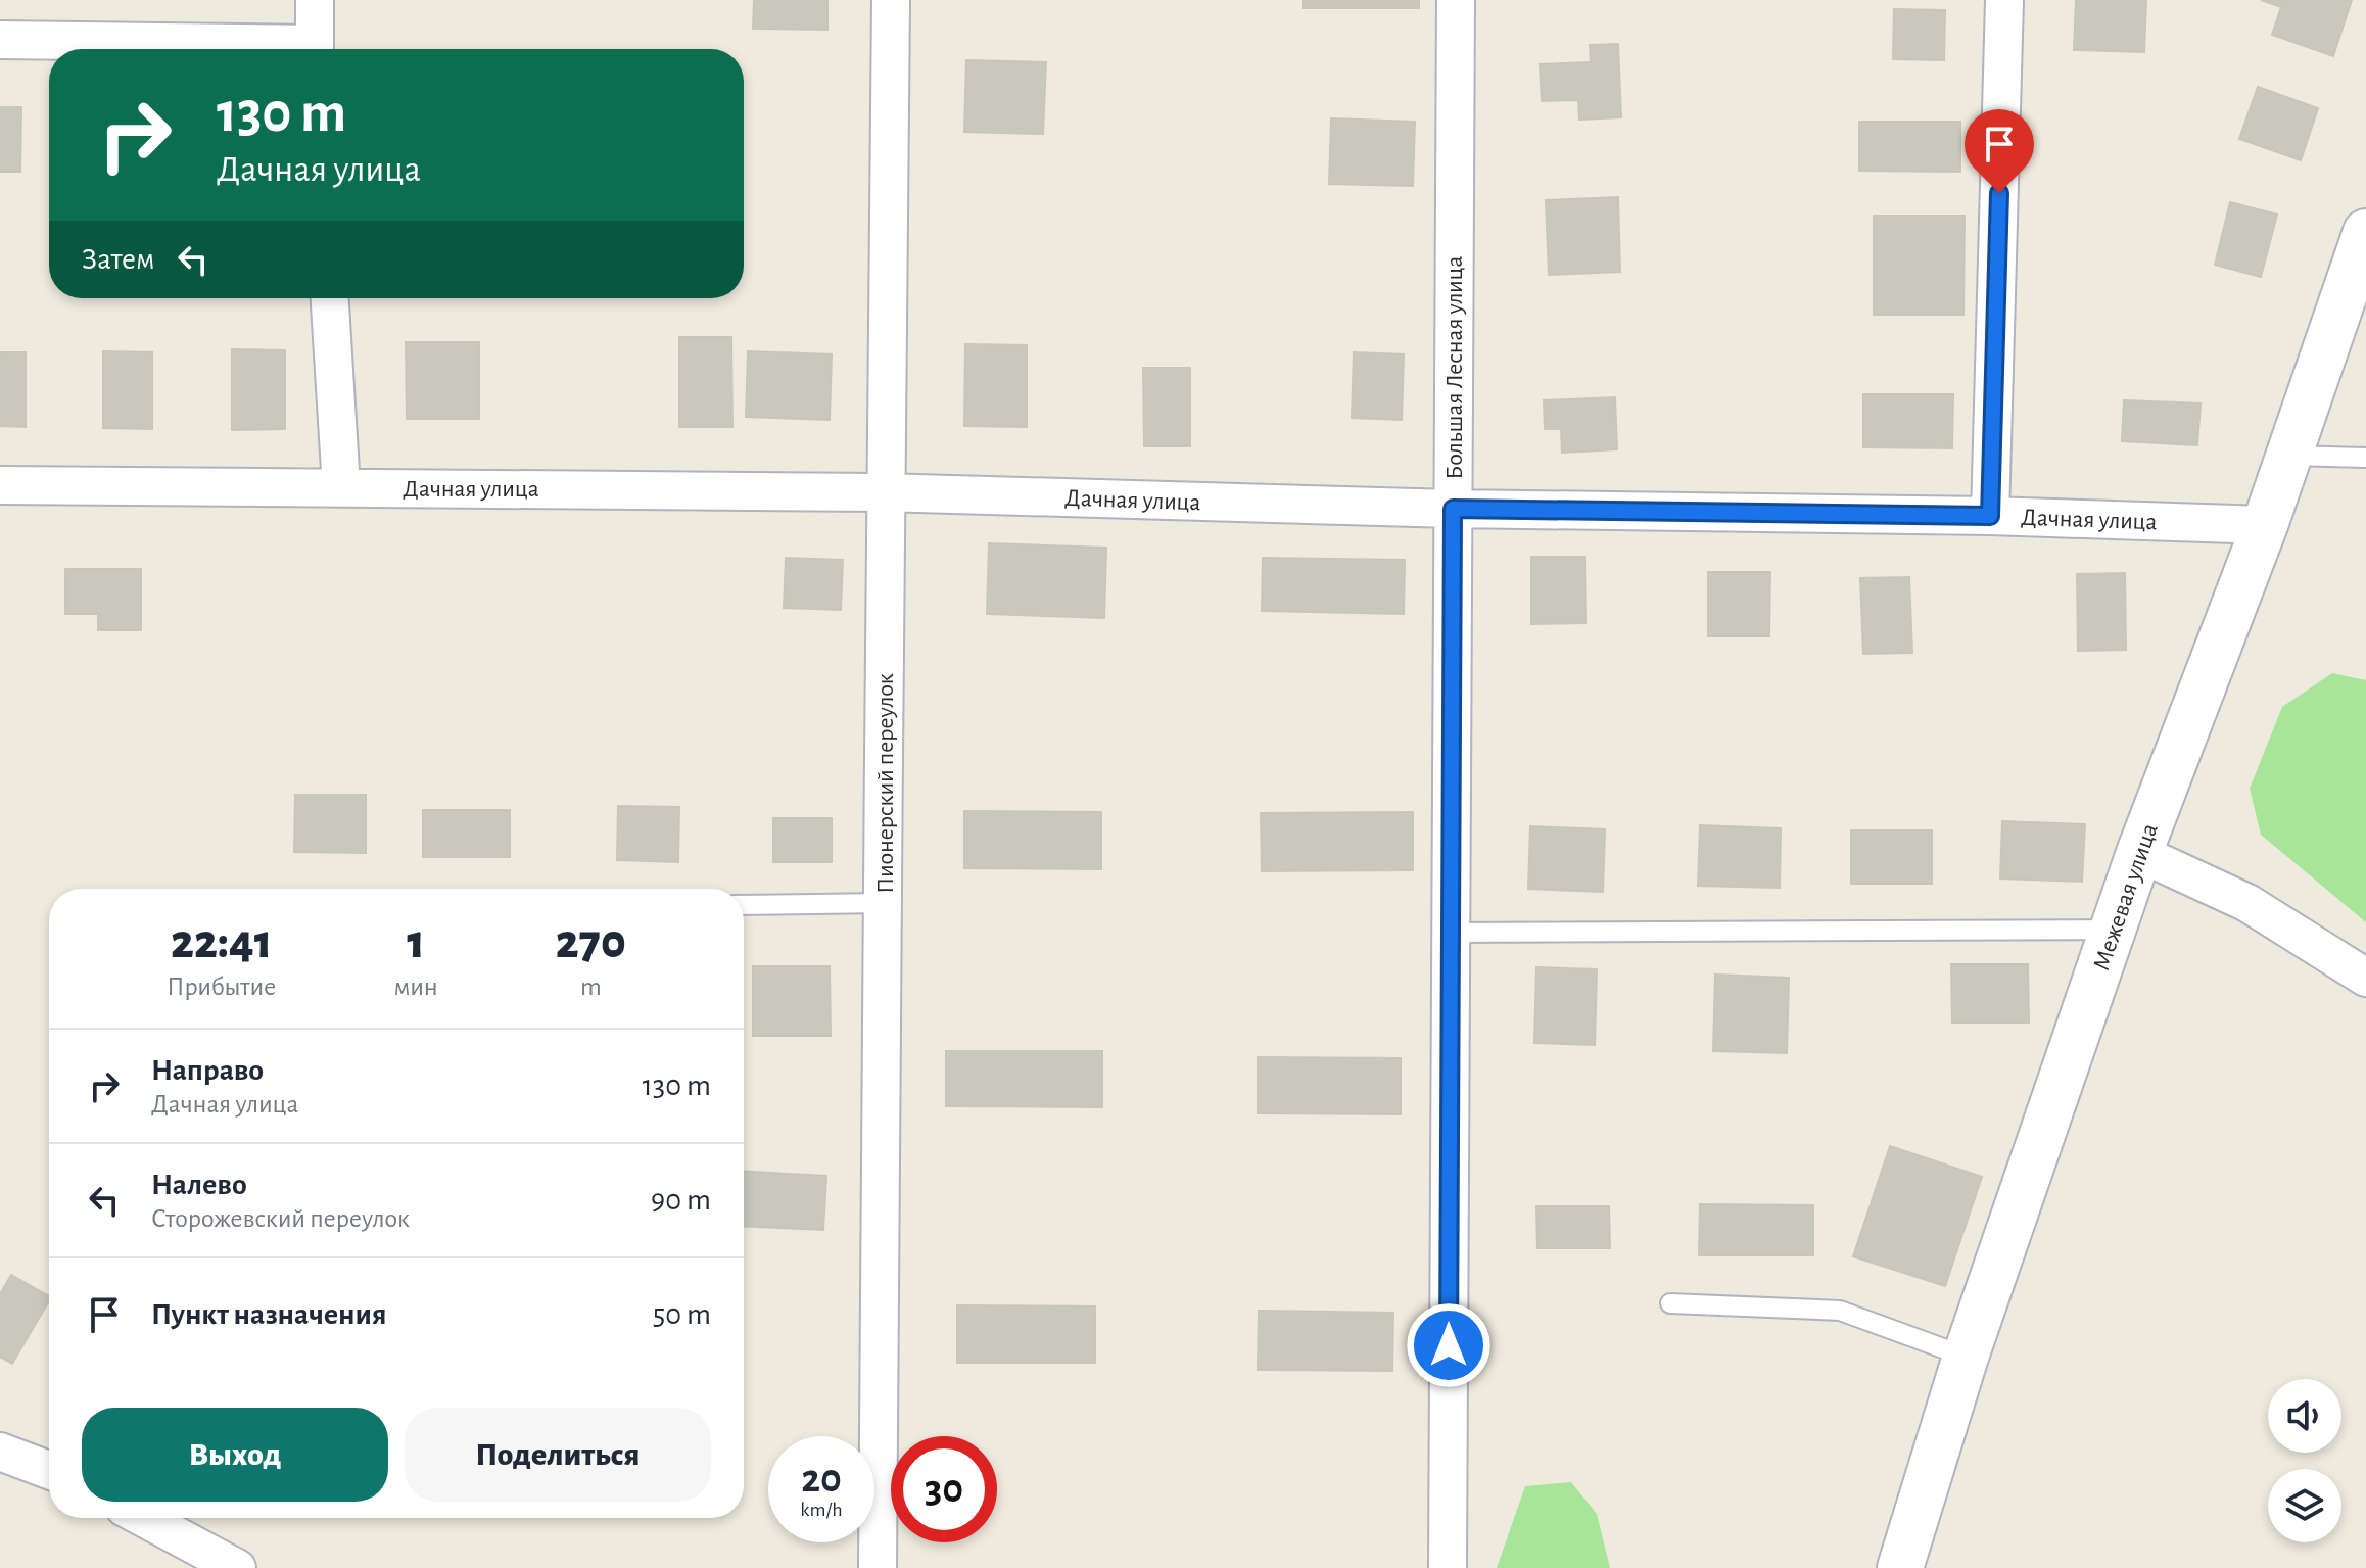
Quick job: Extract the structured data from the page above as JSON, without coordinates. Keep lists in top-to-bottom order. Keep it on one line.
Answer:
{"streets":{"street":["Большая Лесная улица","Дачная улица","Пионерский переулок","Межевая улица"]},"crossings":[["Большая Лесная улица","Дачная улица"],["Дачная улица","Пионерский переулок"],["Дачная улица","Межевая улица"]],"page":{"turn":["130 m","Дачная улица"],"then":"Затем","eta":["22:41","Прибытие","1","мин","270","m"],"list":[{"name":"Направо","note":"Дачная улица","value":"130 m"},{"name":"Налево","note":"Сторожевский переулок","value":"90 m"},{"name":"Пункт назначения","value":"50 m"}],"buttons":["Выход","Поделиться"],"speed":"20 km/h","limit":"30"}}
